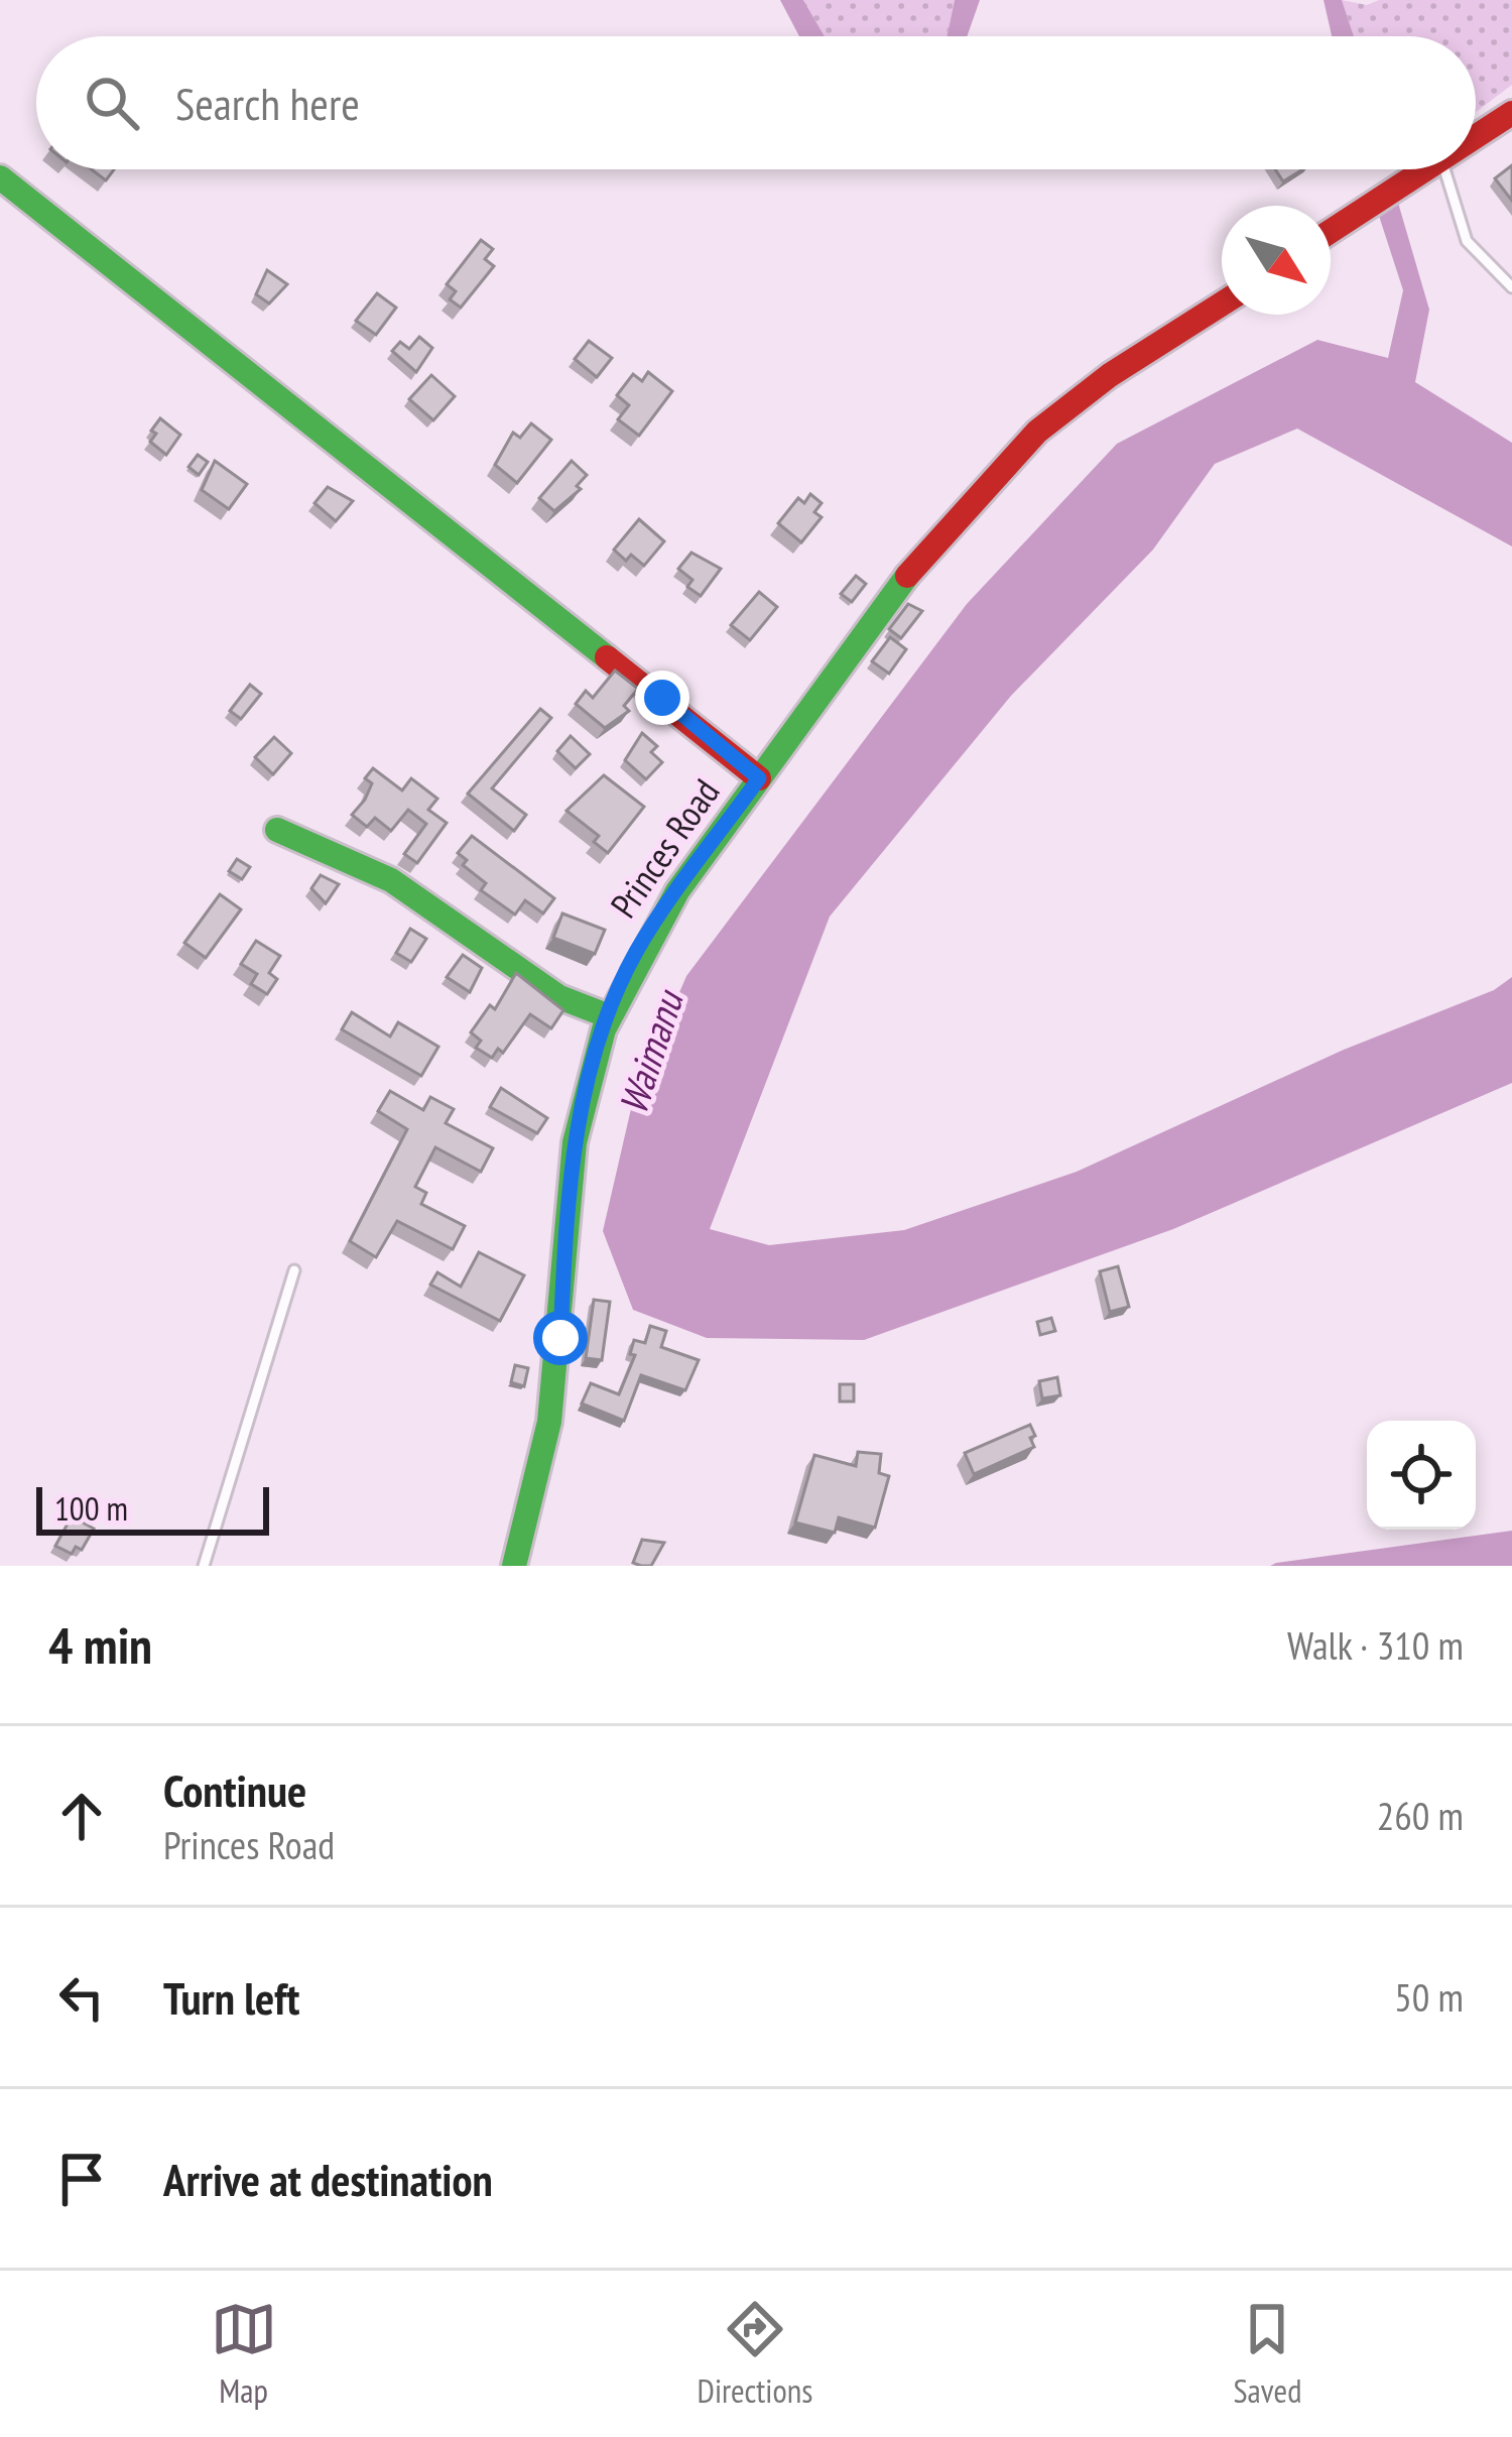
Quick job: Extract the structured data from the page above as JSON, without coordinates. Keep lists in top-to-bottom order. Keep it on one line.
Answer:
{"streets":{"main road":["Princes Road"]},"water":["Waimanu"],"scale_bar":"100 m","north":"bottom right","page":{"search":"Search here","scale":"100 m","heading":["4 min","Walk · 310 m"],"list":[["Continue","Princes Road","260 m"],["Turn left","50 m"],"Arrive at destination"],"nav":["Map","Directions","Saved"]}}
